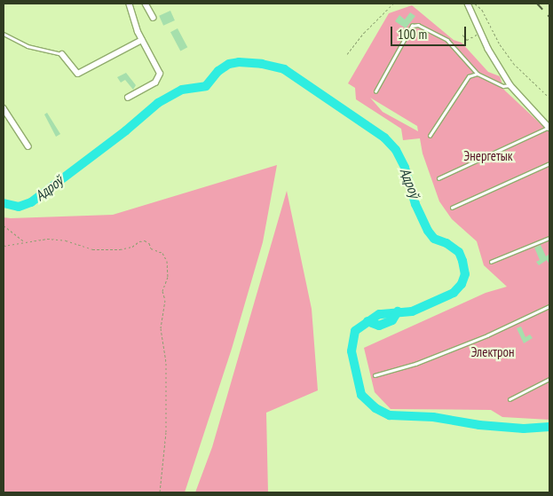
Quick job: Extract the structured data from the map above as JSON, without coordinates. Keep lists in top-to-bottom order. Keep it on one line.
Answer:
{"water":["Адроў"],"parks":["Энергетык","Электрон"],"scale_bar":"100 m"}
